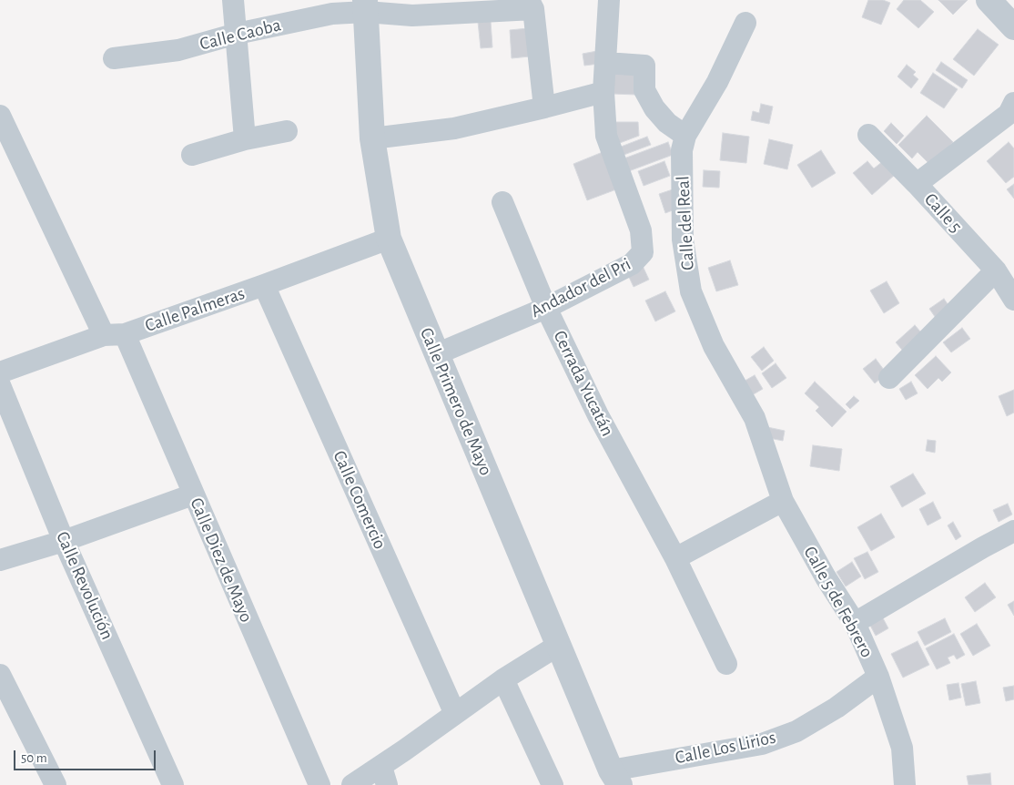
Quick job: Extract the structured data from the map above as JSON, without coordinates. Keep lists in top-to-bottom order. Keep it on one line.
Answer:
{"streets":{"street":["Calle Caoba","Calle 5","Calle del Real","Andador del Pri","Calle Palmeras","Cerrada Yucatán","Calle Primero de Mayo","Calle Comercio","Calle Diez de Mayo","Calle Revolución","Calle 5 de Febrero","Calle Los Lirios"]},"crossings":[["Calle Caoba","Calle Primero de Mayo"],["Calle del Real","Calle 5 de Febrero"],["Andador del Pri","Cerrada Yucatán"],["Andador del Pri","Calle Primero de Mayo"],["Calle Palmeras","Calle Primero de Mayo"],["Calle Palmeras","Calle Comercio"],["Calle Palmeras","Calle Diez de Mayo"],["Calle Primero de Mayo","Calle Los Lirios"],["Calle 5 de Febrero","Calle Los Lirios"]],"scale_bar":"50 m"}
